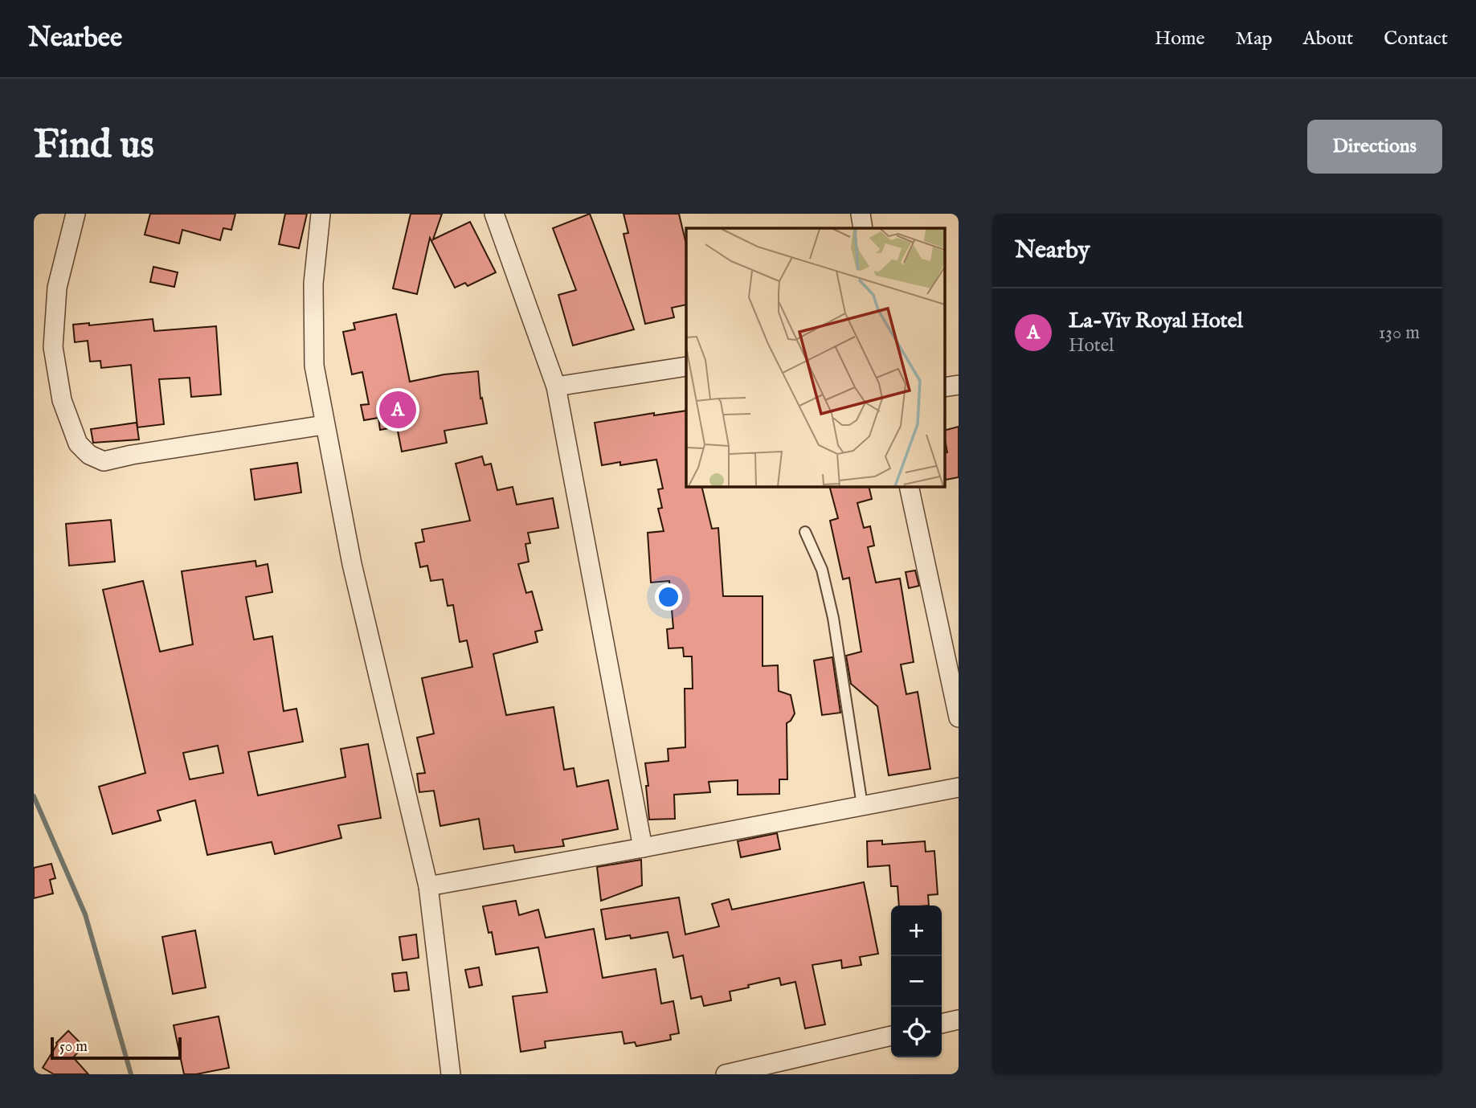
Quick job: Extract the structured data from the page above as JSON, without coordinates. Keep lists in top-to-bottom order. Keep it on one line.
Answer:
{"scale_bar":"50 m","page":{"header":"Nearbee","nav":["Home","Map","About","Contact"],"buttons":"Directions","title":"Find us","heading":"Nearby","list":[{"mark":"A","name":"La-Viv Royal Hotel","note":"Hotel","value":"130 m"}],"pins":"A","map_buttons":["+","−"],"scale":"50 m"}}
